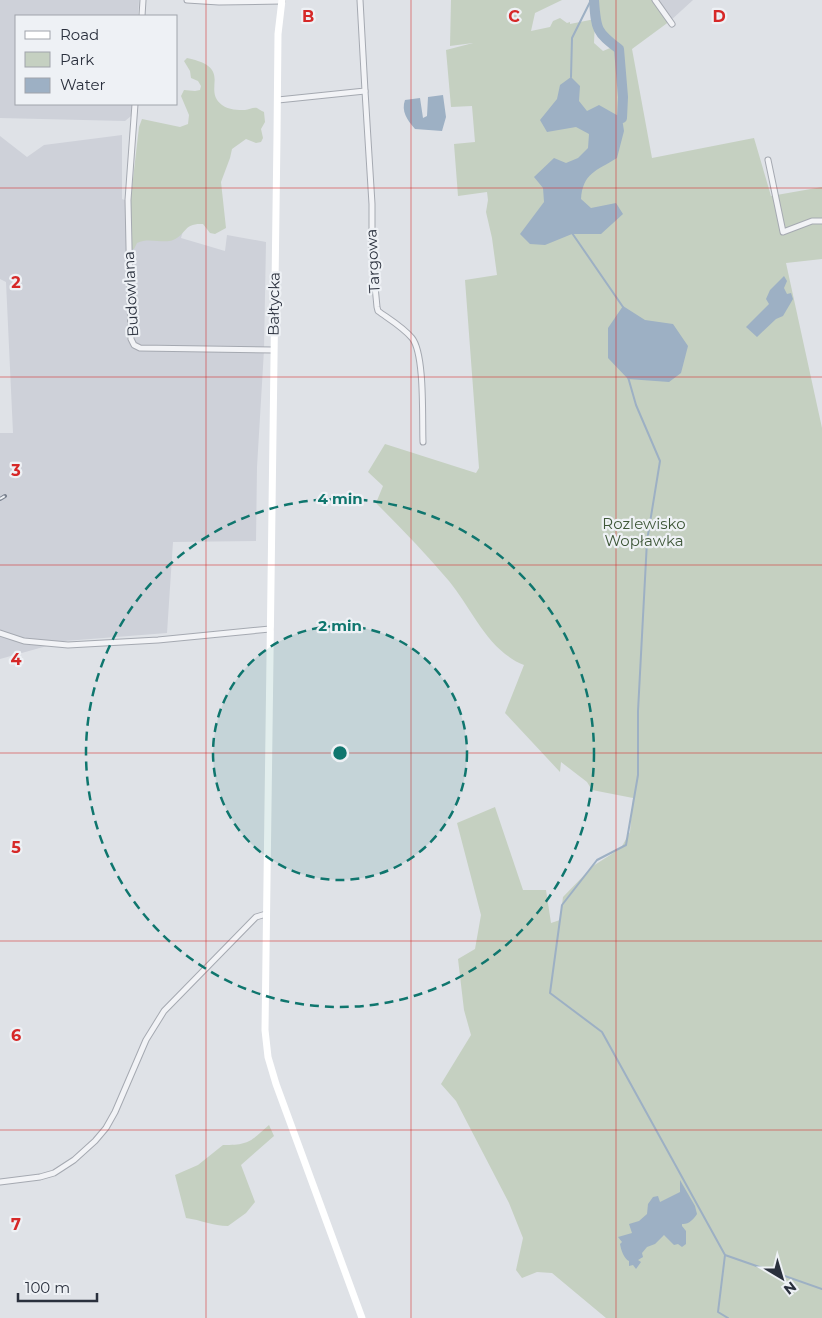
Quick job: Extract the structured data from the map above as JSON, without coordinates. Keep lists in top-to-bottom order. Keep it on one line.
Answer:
{"streets":{"main road":["Bałtycka"],"street":["Targowa","Budowlana"]},"crossings":[["Budowlana","Bałtycka"]],"parks":["Rozlewisko Wopławka"],"legend":["Road","Park","Water"],"scale_bar":"100 m","north":"bottom right","grid":{"columns":["B","C","D"],"rows":["2","3","4","5","6","7"]},"rings":["4 min","2 min"]}
